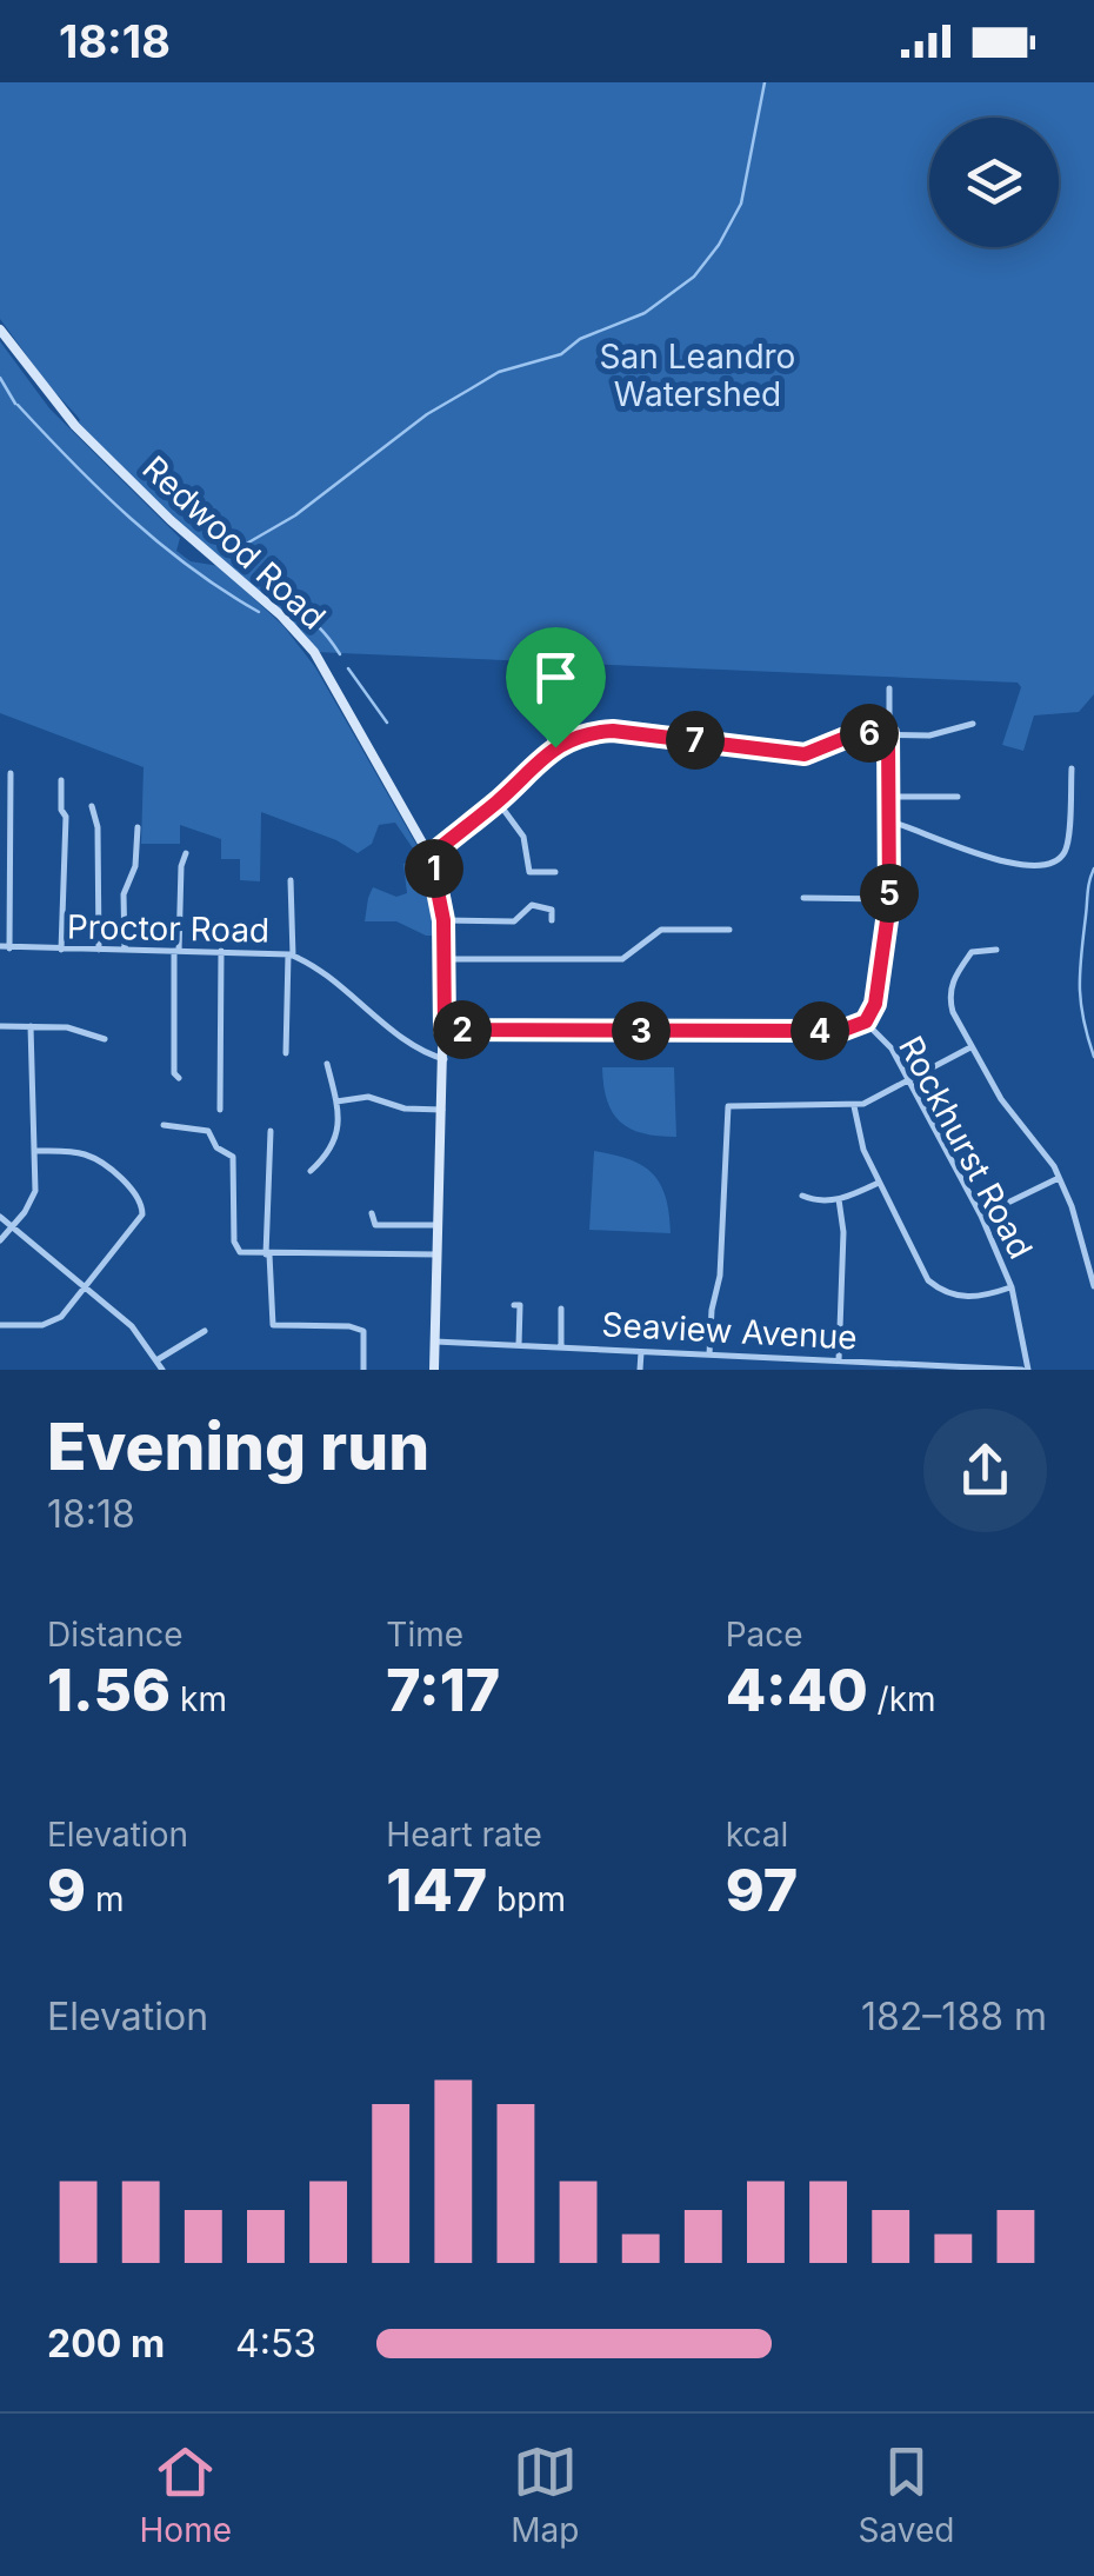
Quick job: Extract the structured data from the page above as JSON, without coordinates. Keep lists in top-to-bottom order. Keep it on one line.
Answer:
{"streets":{"main road":["Redwood Road"],"street":["Proctor Road","Rockhurst Road","Seaview Avenue"]},"crossings":[["Redwood Road","Proctor Road"],["Redwood Road","Seaview Avenue"],["Rockhurst Road","Seaview Avenue"]],"parks":["San Leandro Watershed"],"page":{"status":"18:18","pins":["6","7","1","5","2","3","4"],"heading":["Evening run","18:18"],"stats":[["Distance","1.56 km"],["Time","7:17"],["Pace","4:40 /km"],["Elevation","9 m"],["Heart rate","147 bpm"],["kcal","97"]],"chart":["Elevation","182–188 m"],"list":[{"name":"200 m","note":"4:53"}],"tabs":["Home","Map","Saved"]}}
